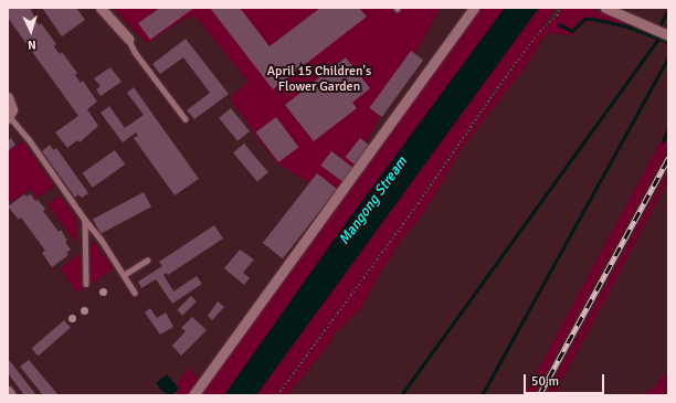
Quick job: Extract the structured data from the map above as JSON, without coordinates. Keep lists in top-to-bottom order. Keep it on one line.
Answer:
{"water":["Mangong Stream"],"parks":["April 15 Children's Flower Garden"],"scale_bar":"50 m","north":"bottom"}
